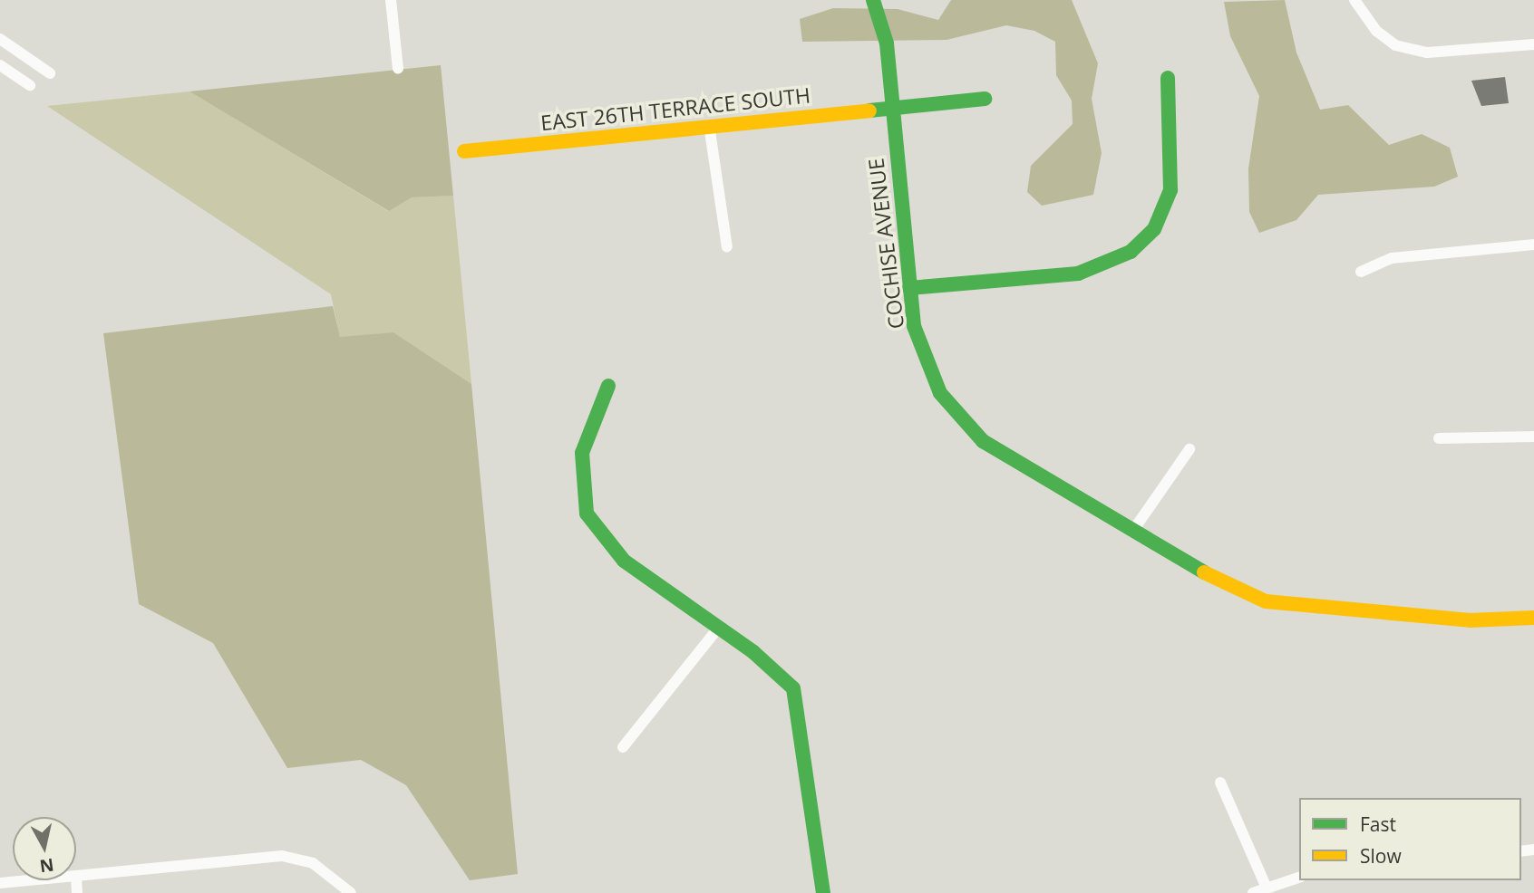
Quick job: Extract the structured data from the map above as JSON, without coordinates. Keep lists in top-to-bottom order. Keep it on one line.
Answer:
{"streets":{"street":["EAST 26TH TERRACE SOUTH","COCHISE AVENUE"]},"crossings":[["EAST 26TH TERRACE SOUTH","COCHISE AVENUE"]],"legend":["Fast","Slow"],"north":"bottom"}
